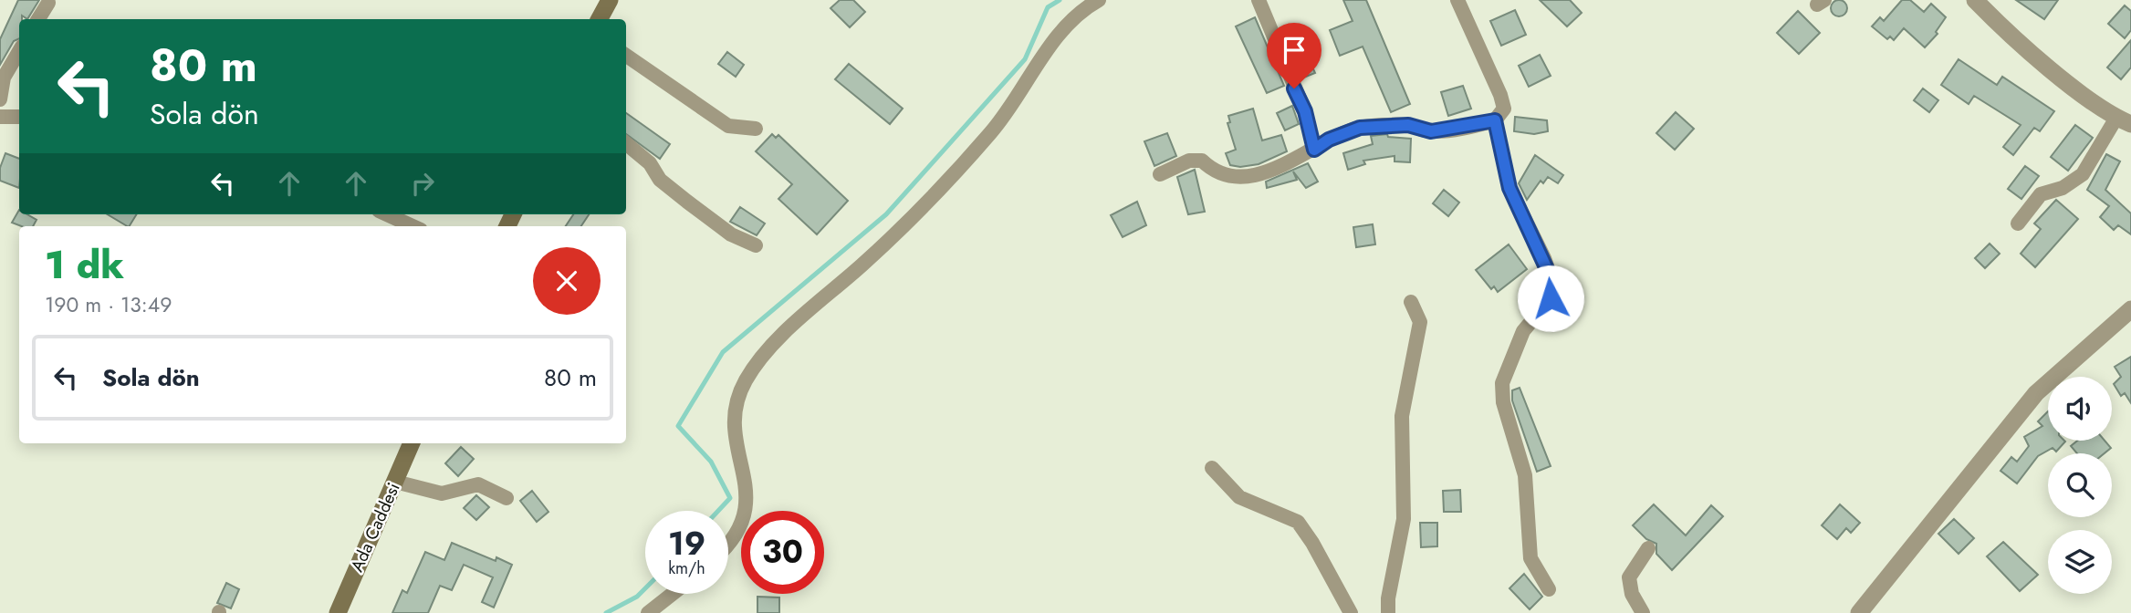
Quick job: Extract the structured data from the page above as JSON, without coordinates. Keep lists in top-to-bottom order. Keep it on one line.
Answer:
{"streets":{"main road":["Ada Caddesi"]},"page":{"turn":["80 m","Sola dön"],"heading":["1 dk","190 m · 13:49"],"list":[{"name":"Sola dön","value":"80 m"}],"speed":"19 km/h","limit":"30"}}
